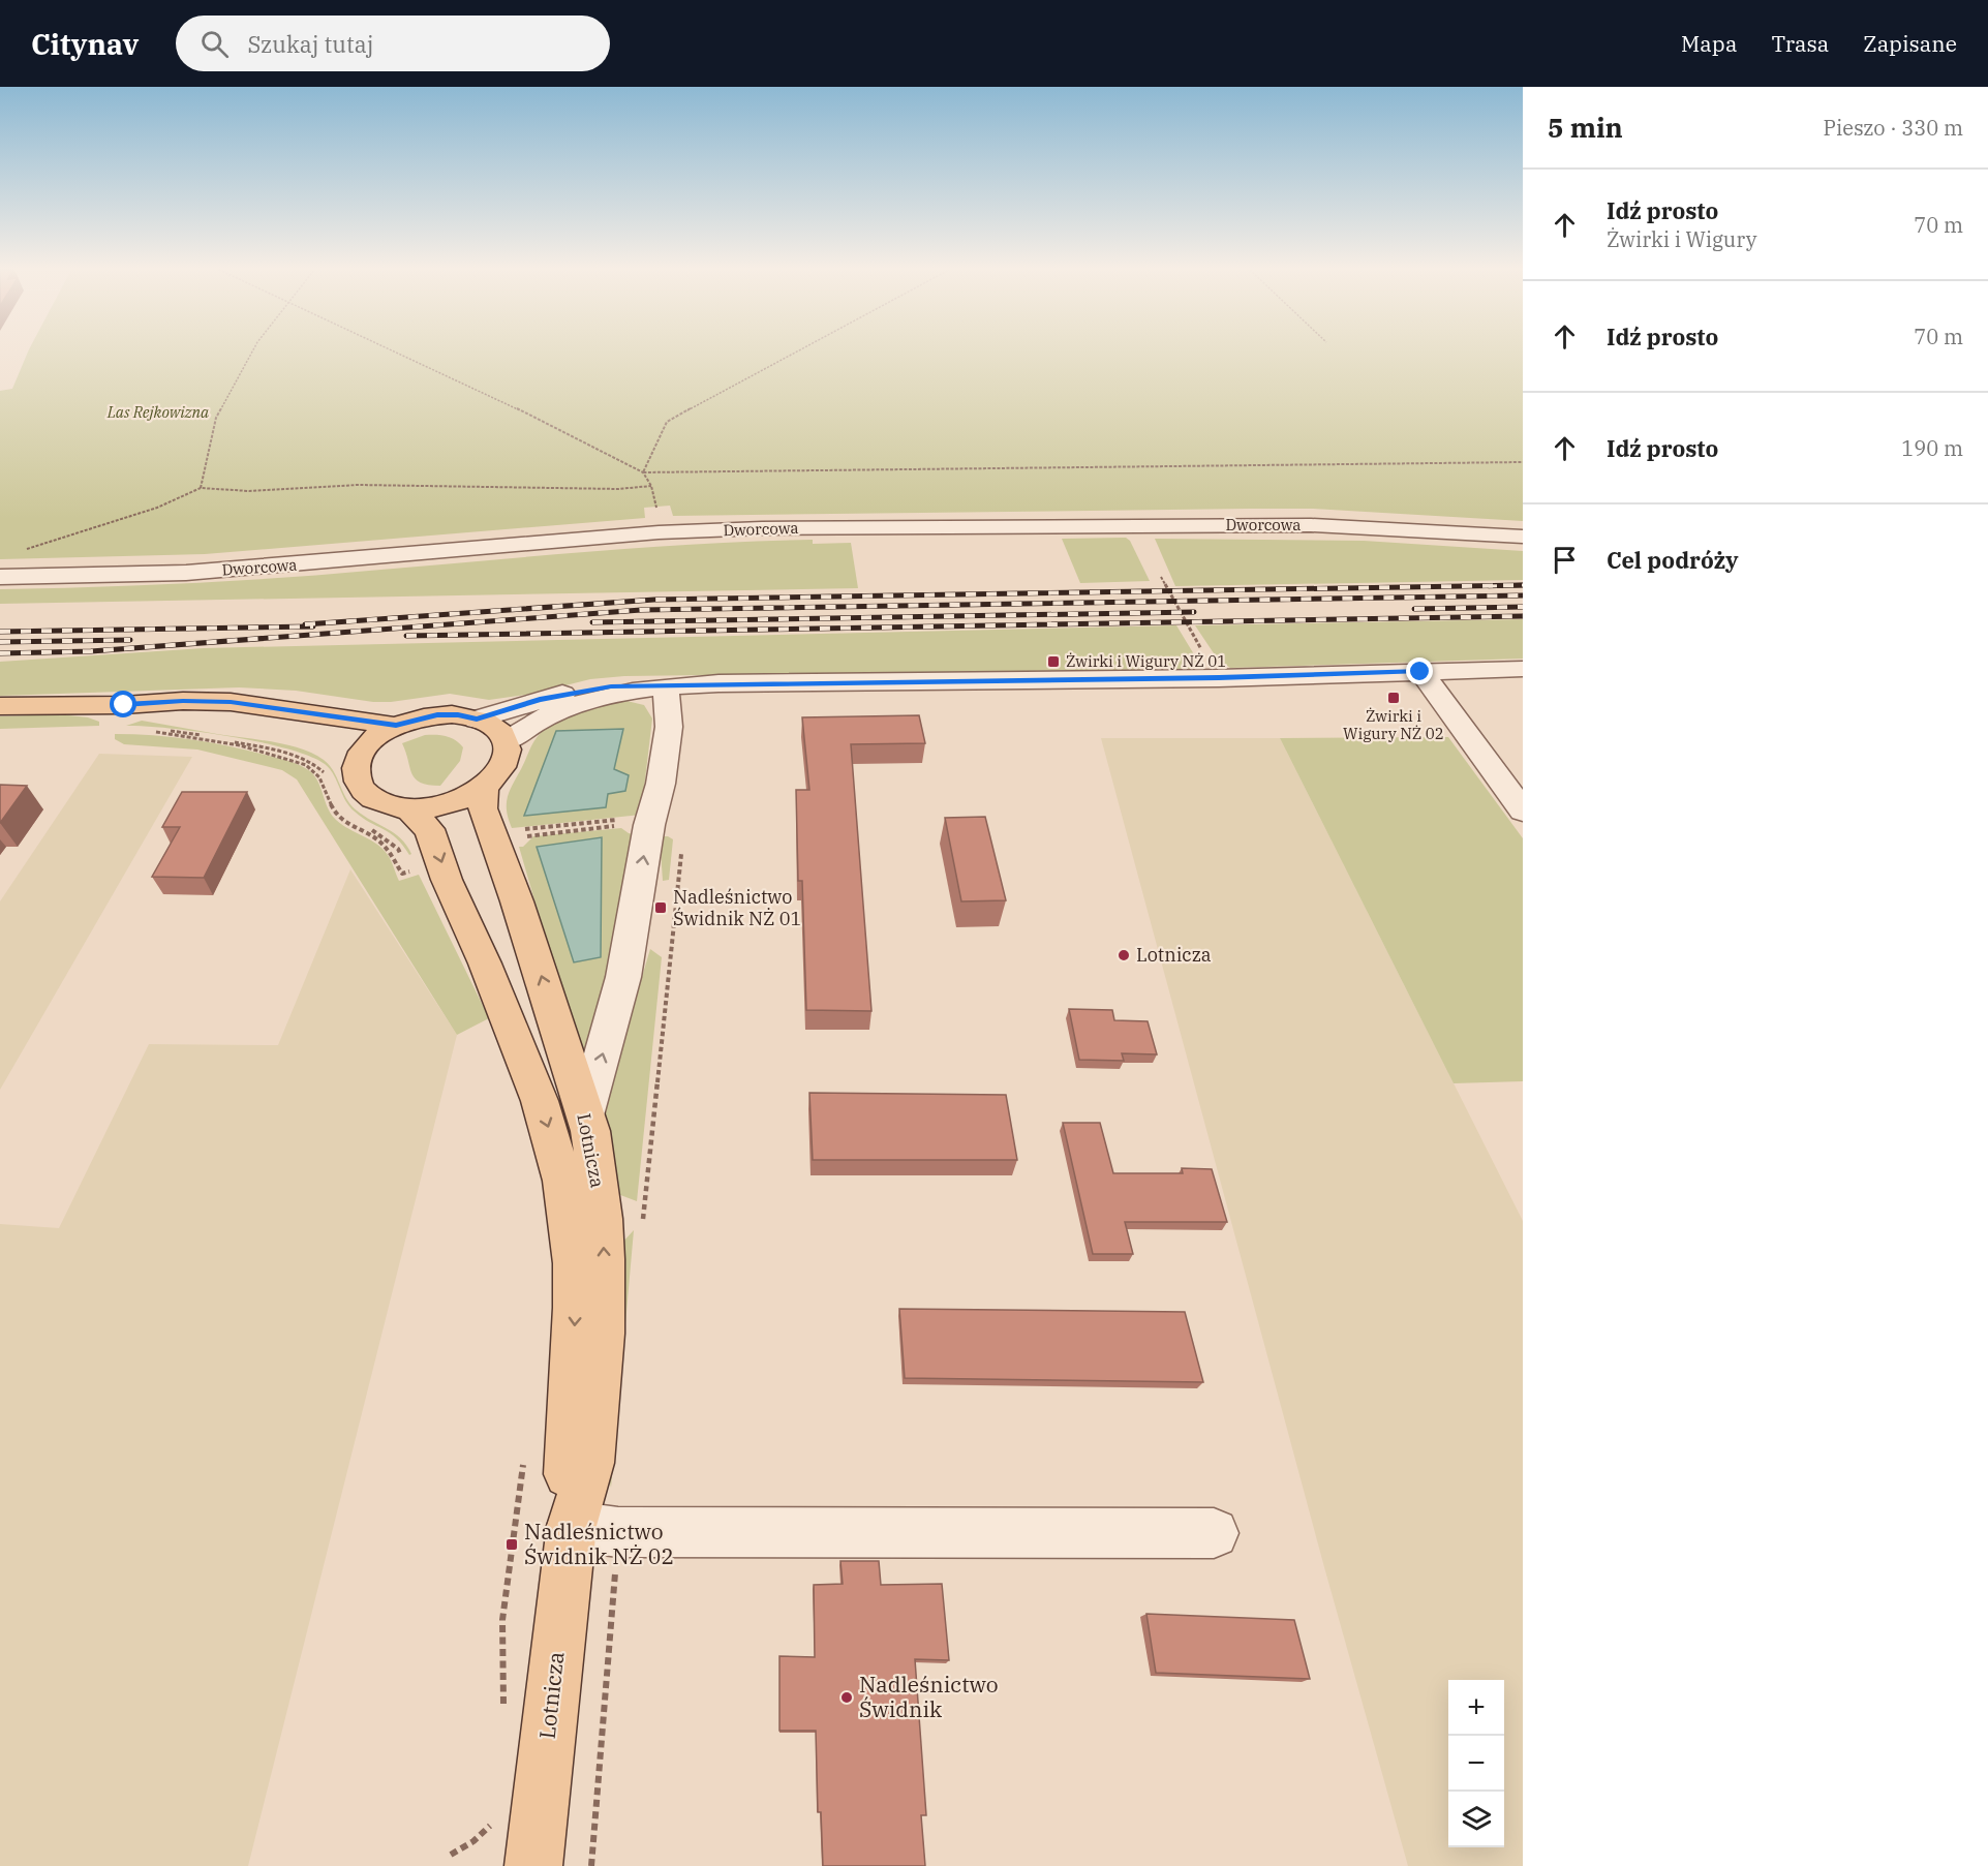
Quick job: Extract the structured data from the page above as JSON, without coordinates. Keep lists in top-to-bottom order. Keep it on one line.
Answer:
{"streets":{"main road":["Lotnicza"],"street":["Dworcowa"]},"parks":["Las Rejkowizna"],"places":{"transit":["Żwirki i Wigury NŻ 01","Żwirki i Wigury NŻ 02","Nadleśnictwo Świdnik NŻ 01","Nadleśnictwo Świdnik NŻ 02"],"other":["Lotnicza","Nadleśnictwo Świdnik"]},"page":{"header":"Citynav","search":"Szukaj tutaj","nav":["Mapa","Trasa","Zapisane"],"heading":["5 min","Pieszo · 330 m"],"list":[["Idź prosto","Żwirki i Wigury","70 m"],["Idź prosto","70 m"],["Idź prosto","190 m"],"Cel podróży"],"map_buttons":["+","−"]}}
